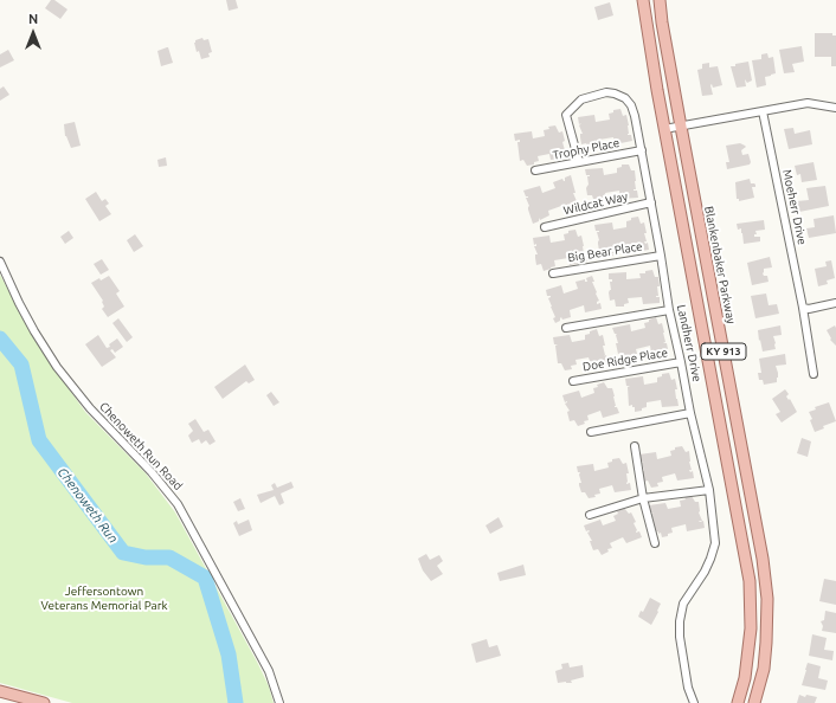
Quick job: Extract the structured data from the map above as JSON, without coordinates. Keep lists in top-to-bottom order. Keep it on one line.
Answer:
{"streets":{"main road":["Blankenbaker Parkway","KY 913"],"street":["Trophy Place","Wildcat Way","Moeherr Drive","Big Bear Place","Landherr Drive","Doe Ridge Place","Chenoweth Run Road"]},"crossings":[["Trophy Place","Landherr Drive"],["Wildcat Way","Landherr Drive"],["Big Bear Place","Landherr Drive"],["Landherr Drive","Doe Ridge Place"]],"water":["Chenoweth Run"],"parks":["Jeffersontown Veterans Memorial Park"],"north":"top"}
